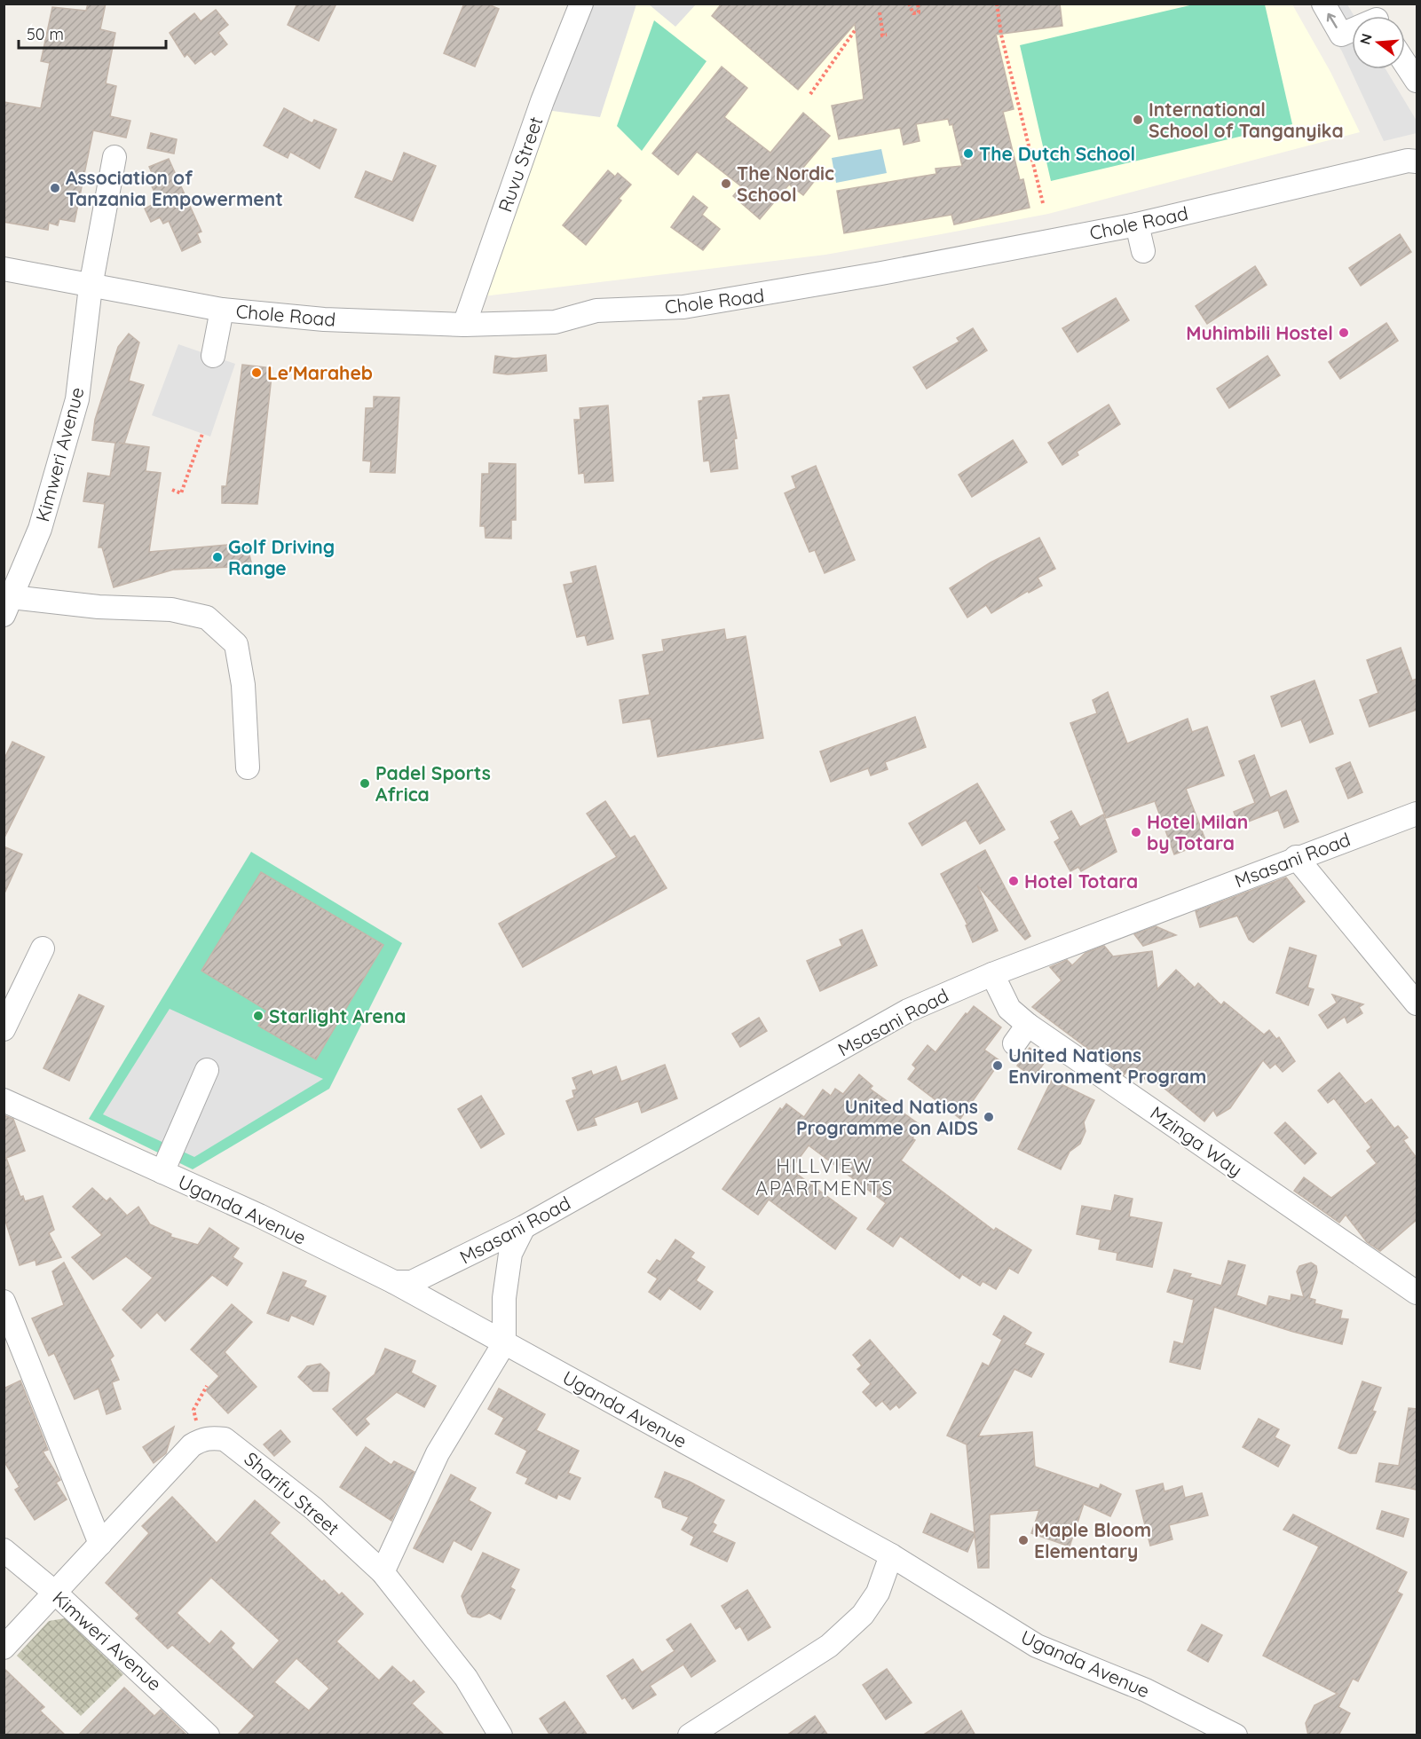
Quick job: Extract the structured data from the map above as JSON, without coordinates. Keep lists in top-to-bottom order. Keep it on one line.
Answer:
{"streets":{"street":["Ruvu Street","Chole Road","Kimweri Avenue","Msasani Road","Mzinga Way","Uganda Avenue","Sharifu Street"]},"crossings":[["Ruvu Street","Chole Road"],["Chole Road","Kimweri Avenue"],["Msasani Road","Mzinga Way"],["Msasani Road","Uganda Avenue"]],"districts":["HILLVIEW APARTMENTS"],"places":["International School of Tanganyika","The Dutch School","The Nordic School","Association of Tanzania Empowerment","Muhimbili Hostel","Le'Maraheb","Golf Driving Range","Padel Sports Africa","Hotel Milan by Totara","Hotel Totara","Starlight Arena","United Nations Environment Program","United Nations Programme on AIDS","Maple Bloom Elementary"],"scale_bar":"50 m","north":"left"}
